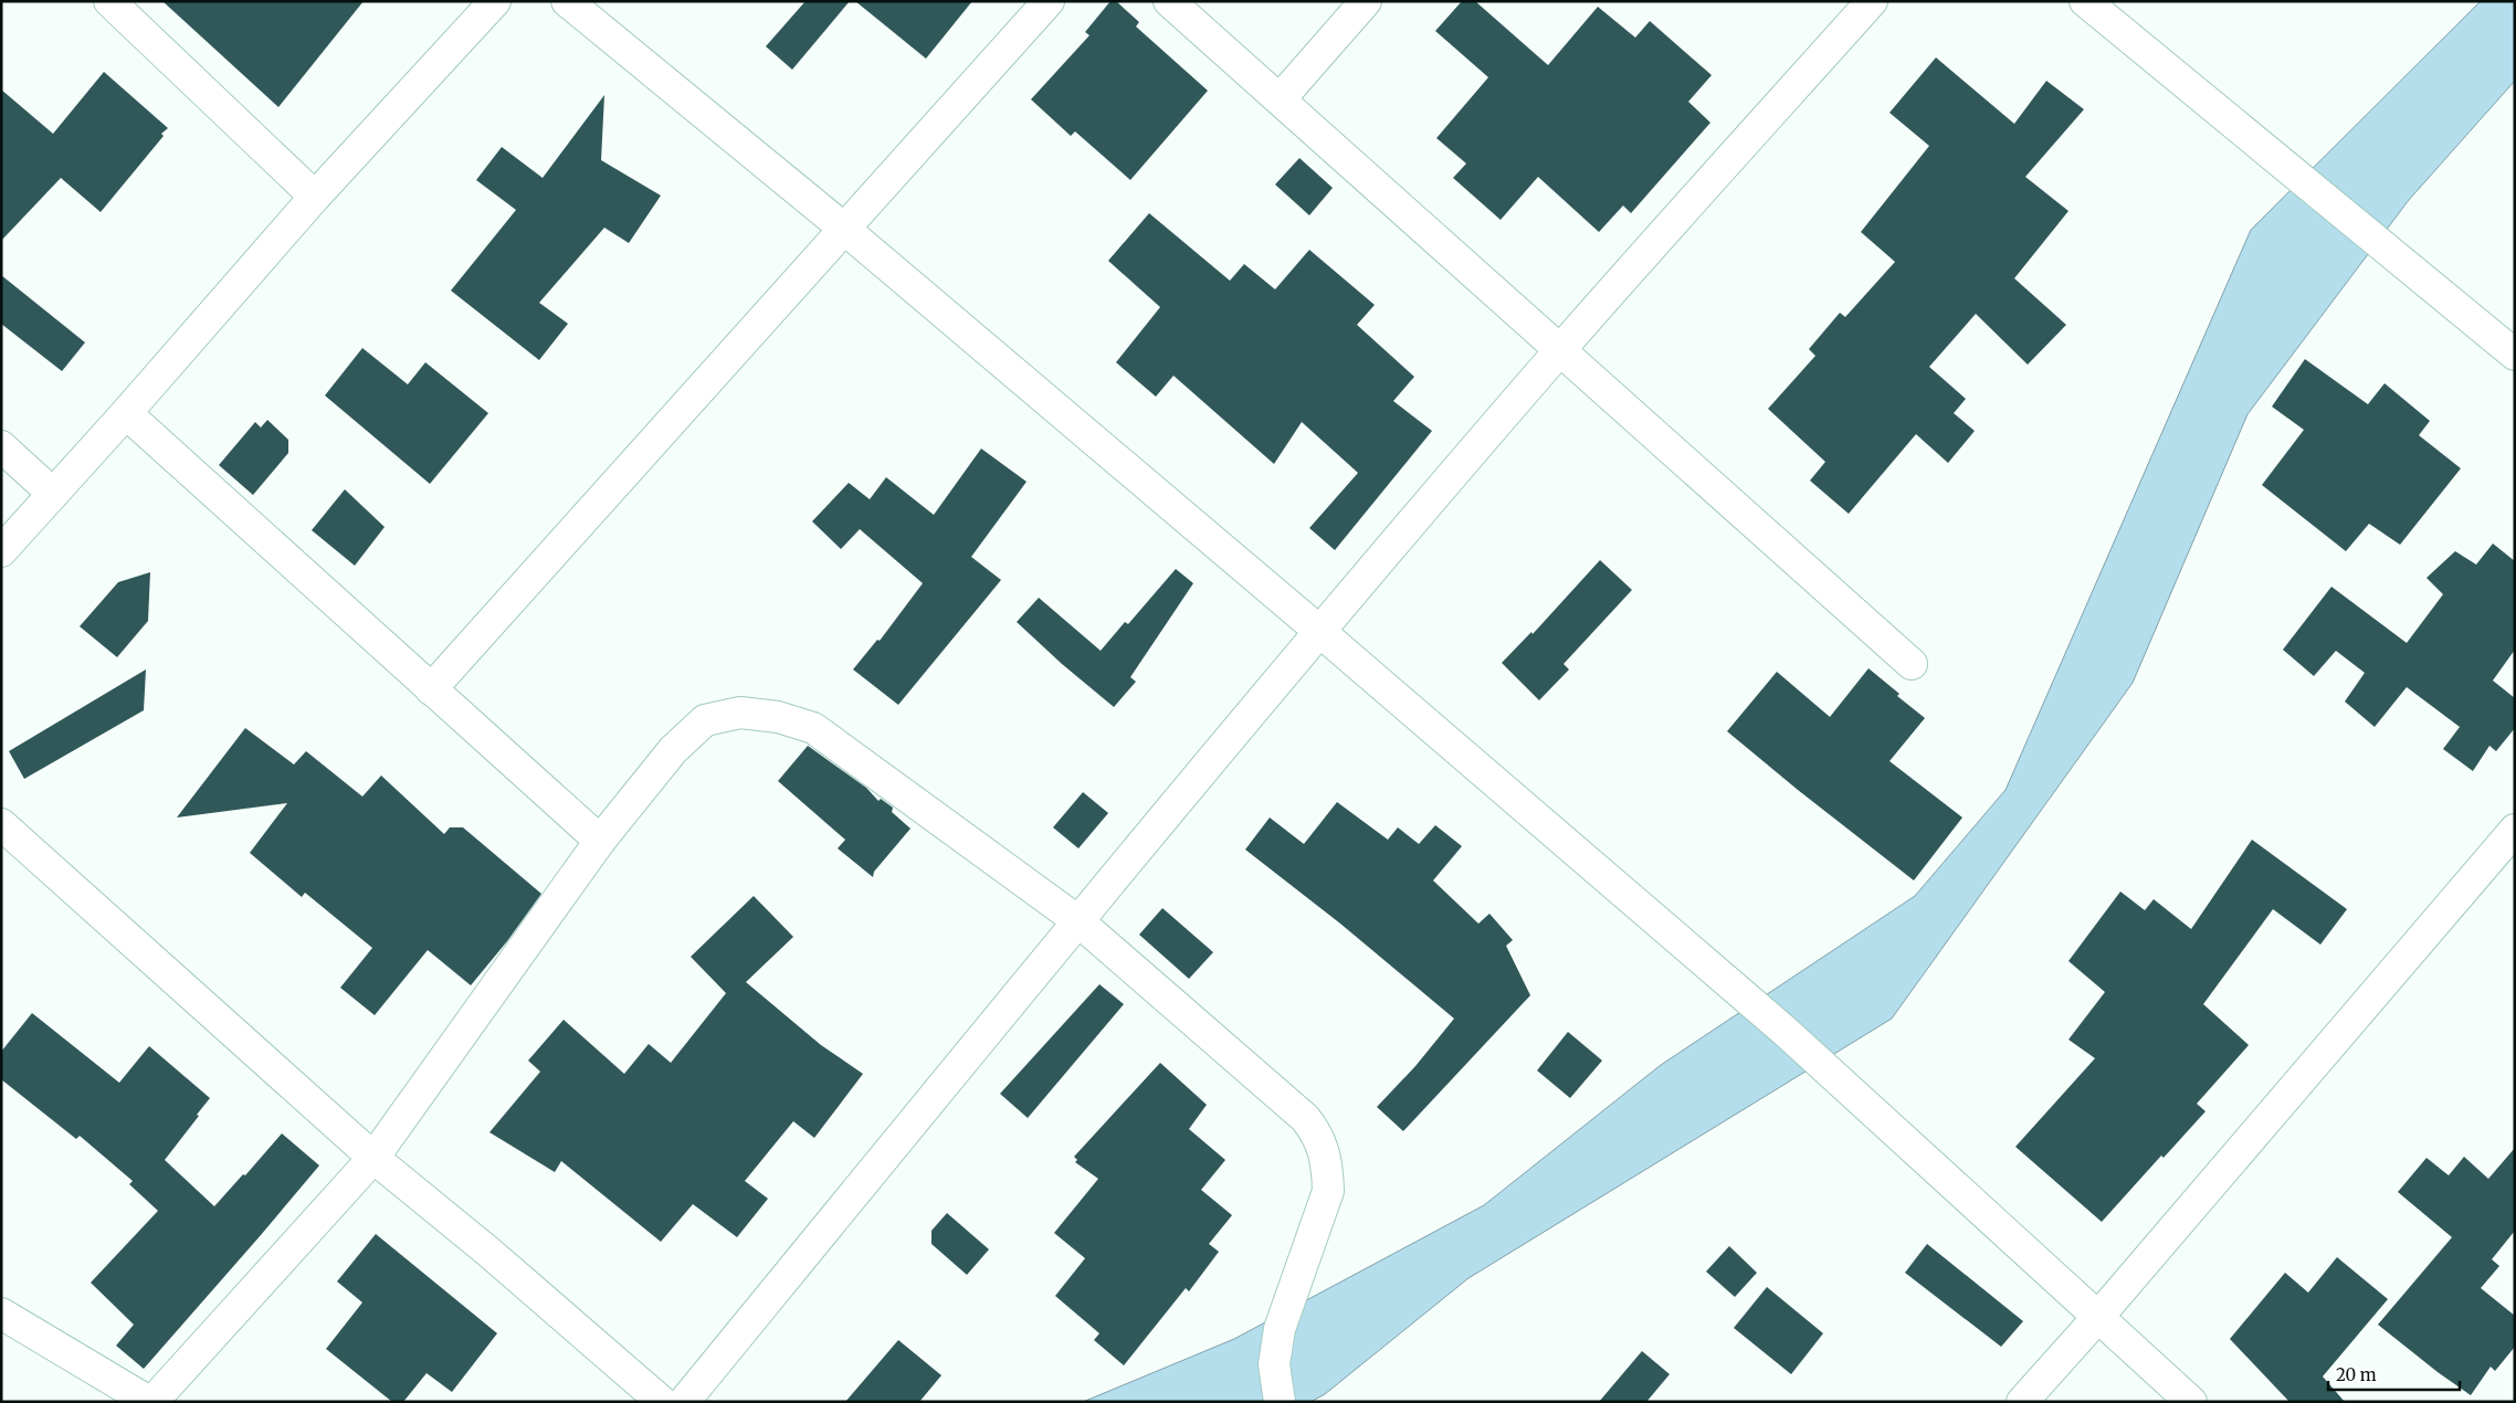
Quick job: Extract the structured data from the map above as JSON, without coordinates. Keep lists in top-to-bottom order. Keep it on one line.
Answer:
{"scale_bar":"20 m"}
